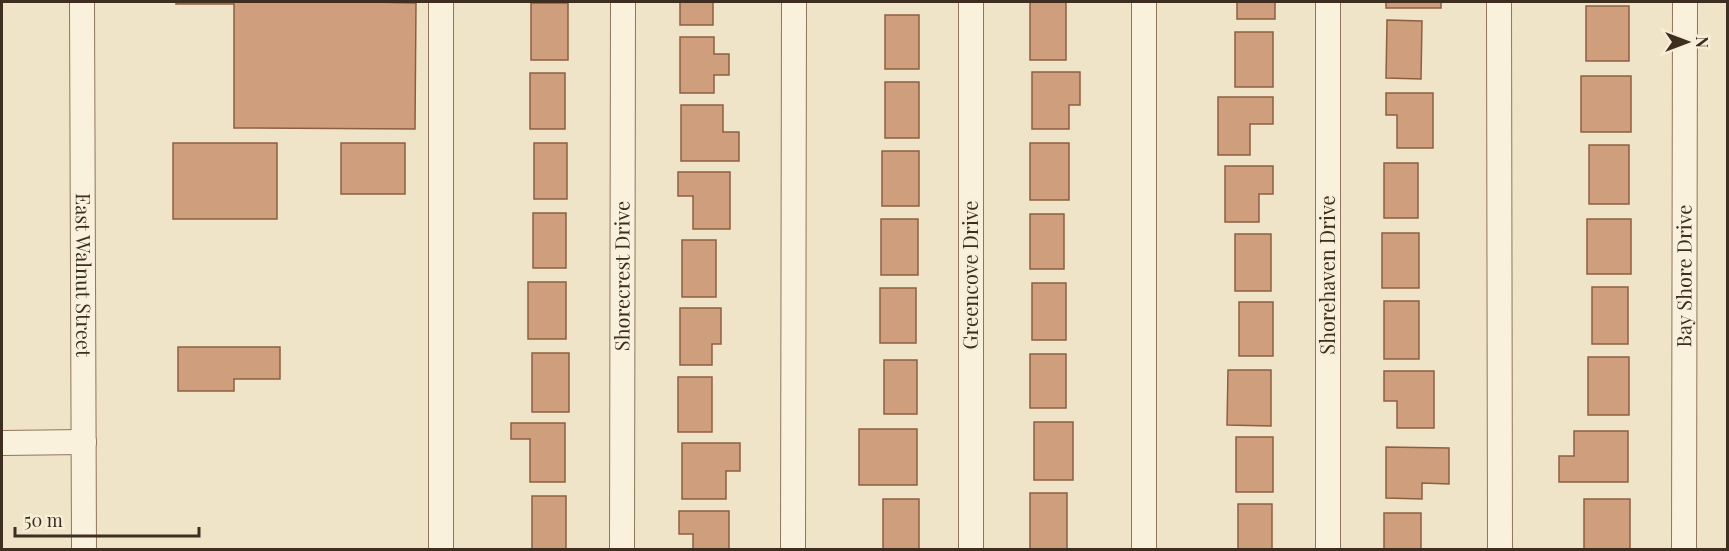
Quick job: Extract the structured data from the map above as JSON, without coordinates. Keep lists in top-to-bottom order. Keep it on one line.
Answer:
{"streets":{"street":["Shorecrest Drive","Greencove Drive","Shorehaven Drive","Bay Shore Drive","East Walnut Street"]},"scale_bar":"50 m","north":"right"}
